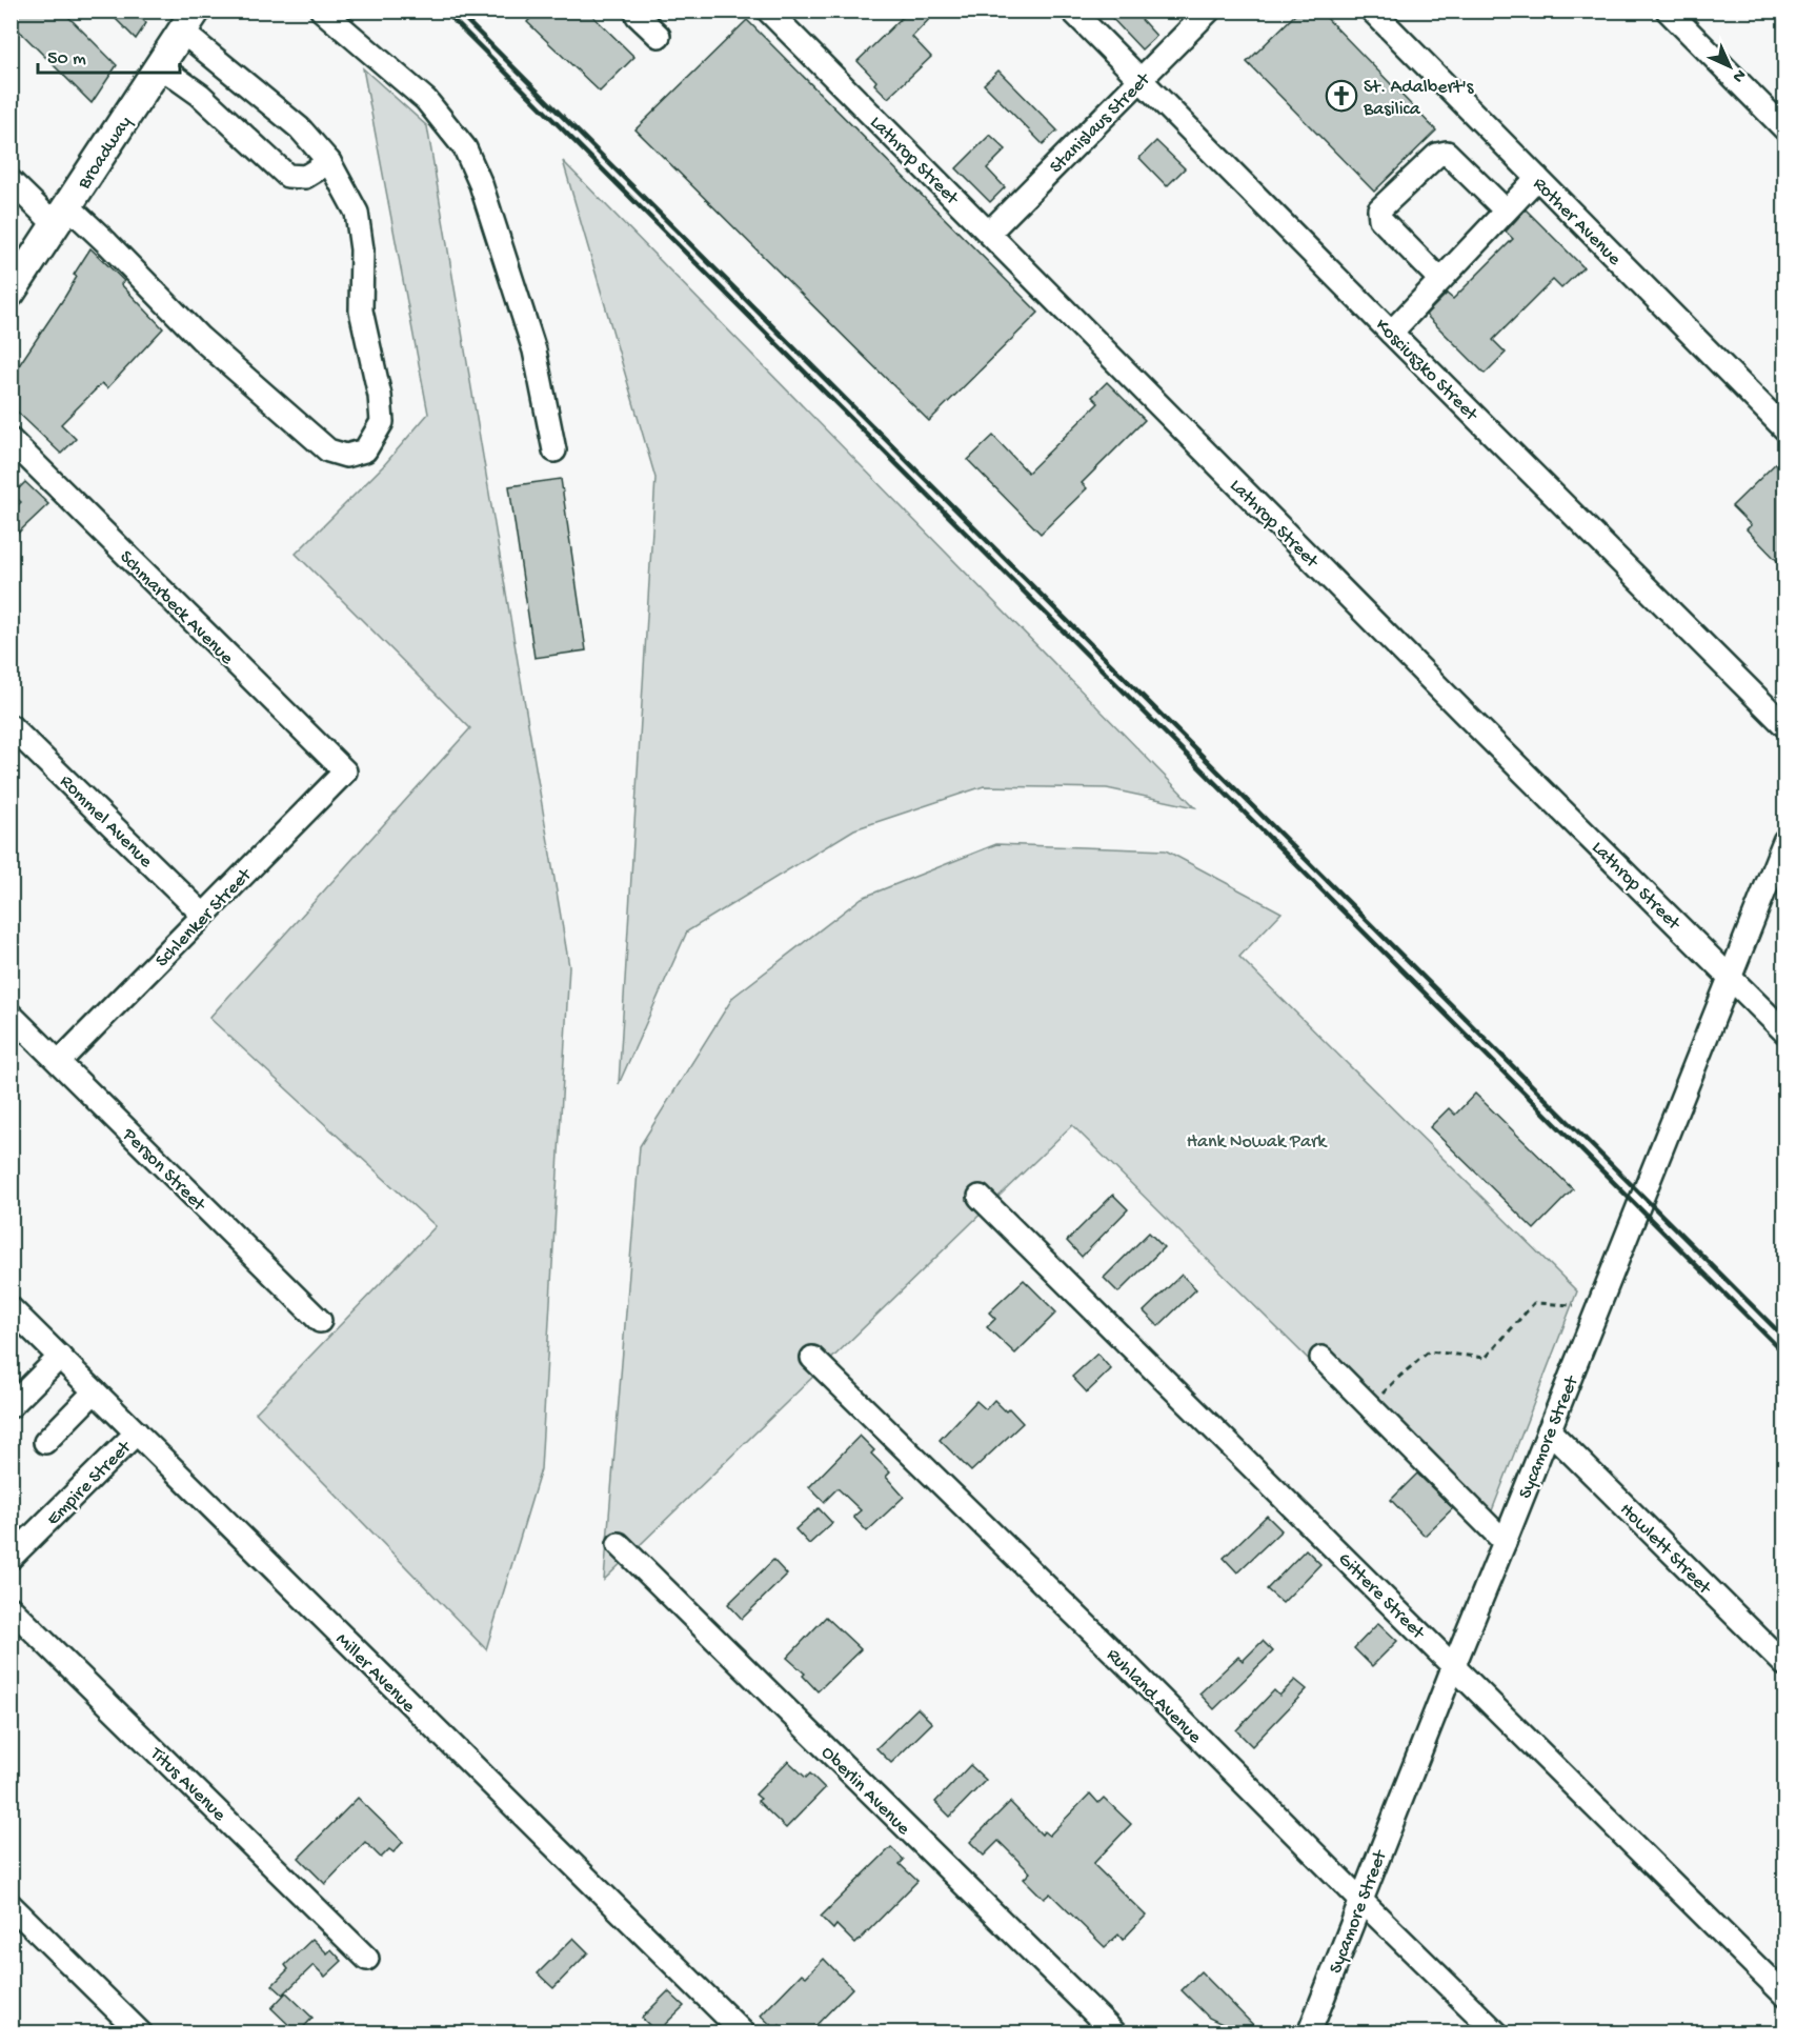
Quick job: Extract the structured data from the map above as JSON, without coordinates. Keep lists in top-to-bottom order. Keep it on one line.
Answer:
{"streets":{"main road":["Broadway"],"street":["Stanislaus Street","Lathrop Street","Rother Avenue","Kosciuszko Street","Schmarbeck Avenue","Rommel Avenue","Schlenker Street","Person Street","Sycamore Street","Empire Street","Howlett Street","Gittere Street","Miller Avenue","Ruhland Avenue","Titus Avenue","Oberlin Avenue"]},"crossings":[["Stanislaus Street","Lathrop Street"],["Stanislaus Street","Kosciuszko Street"],["Lathrop Street","Sycamore Street"],["Schmarbeck Avenue","Schlenker Street"],["Rommel Avenue","Schlenker Street"],["Schlenker Street","Person Street"],["Sycamore Street","Howlett Street"],["Sycamore Street","Gittere Street"],["Sycamore Street","Ruhland Avenue"],["Empire Street","Miller Avenue"]],"parks":["Hank Nowak Park"],"places":{"church":["St. Adalbert's Basilica"]},"scale_bar":"50 m","north":"bottom right"}
